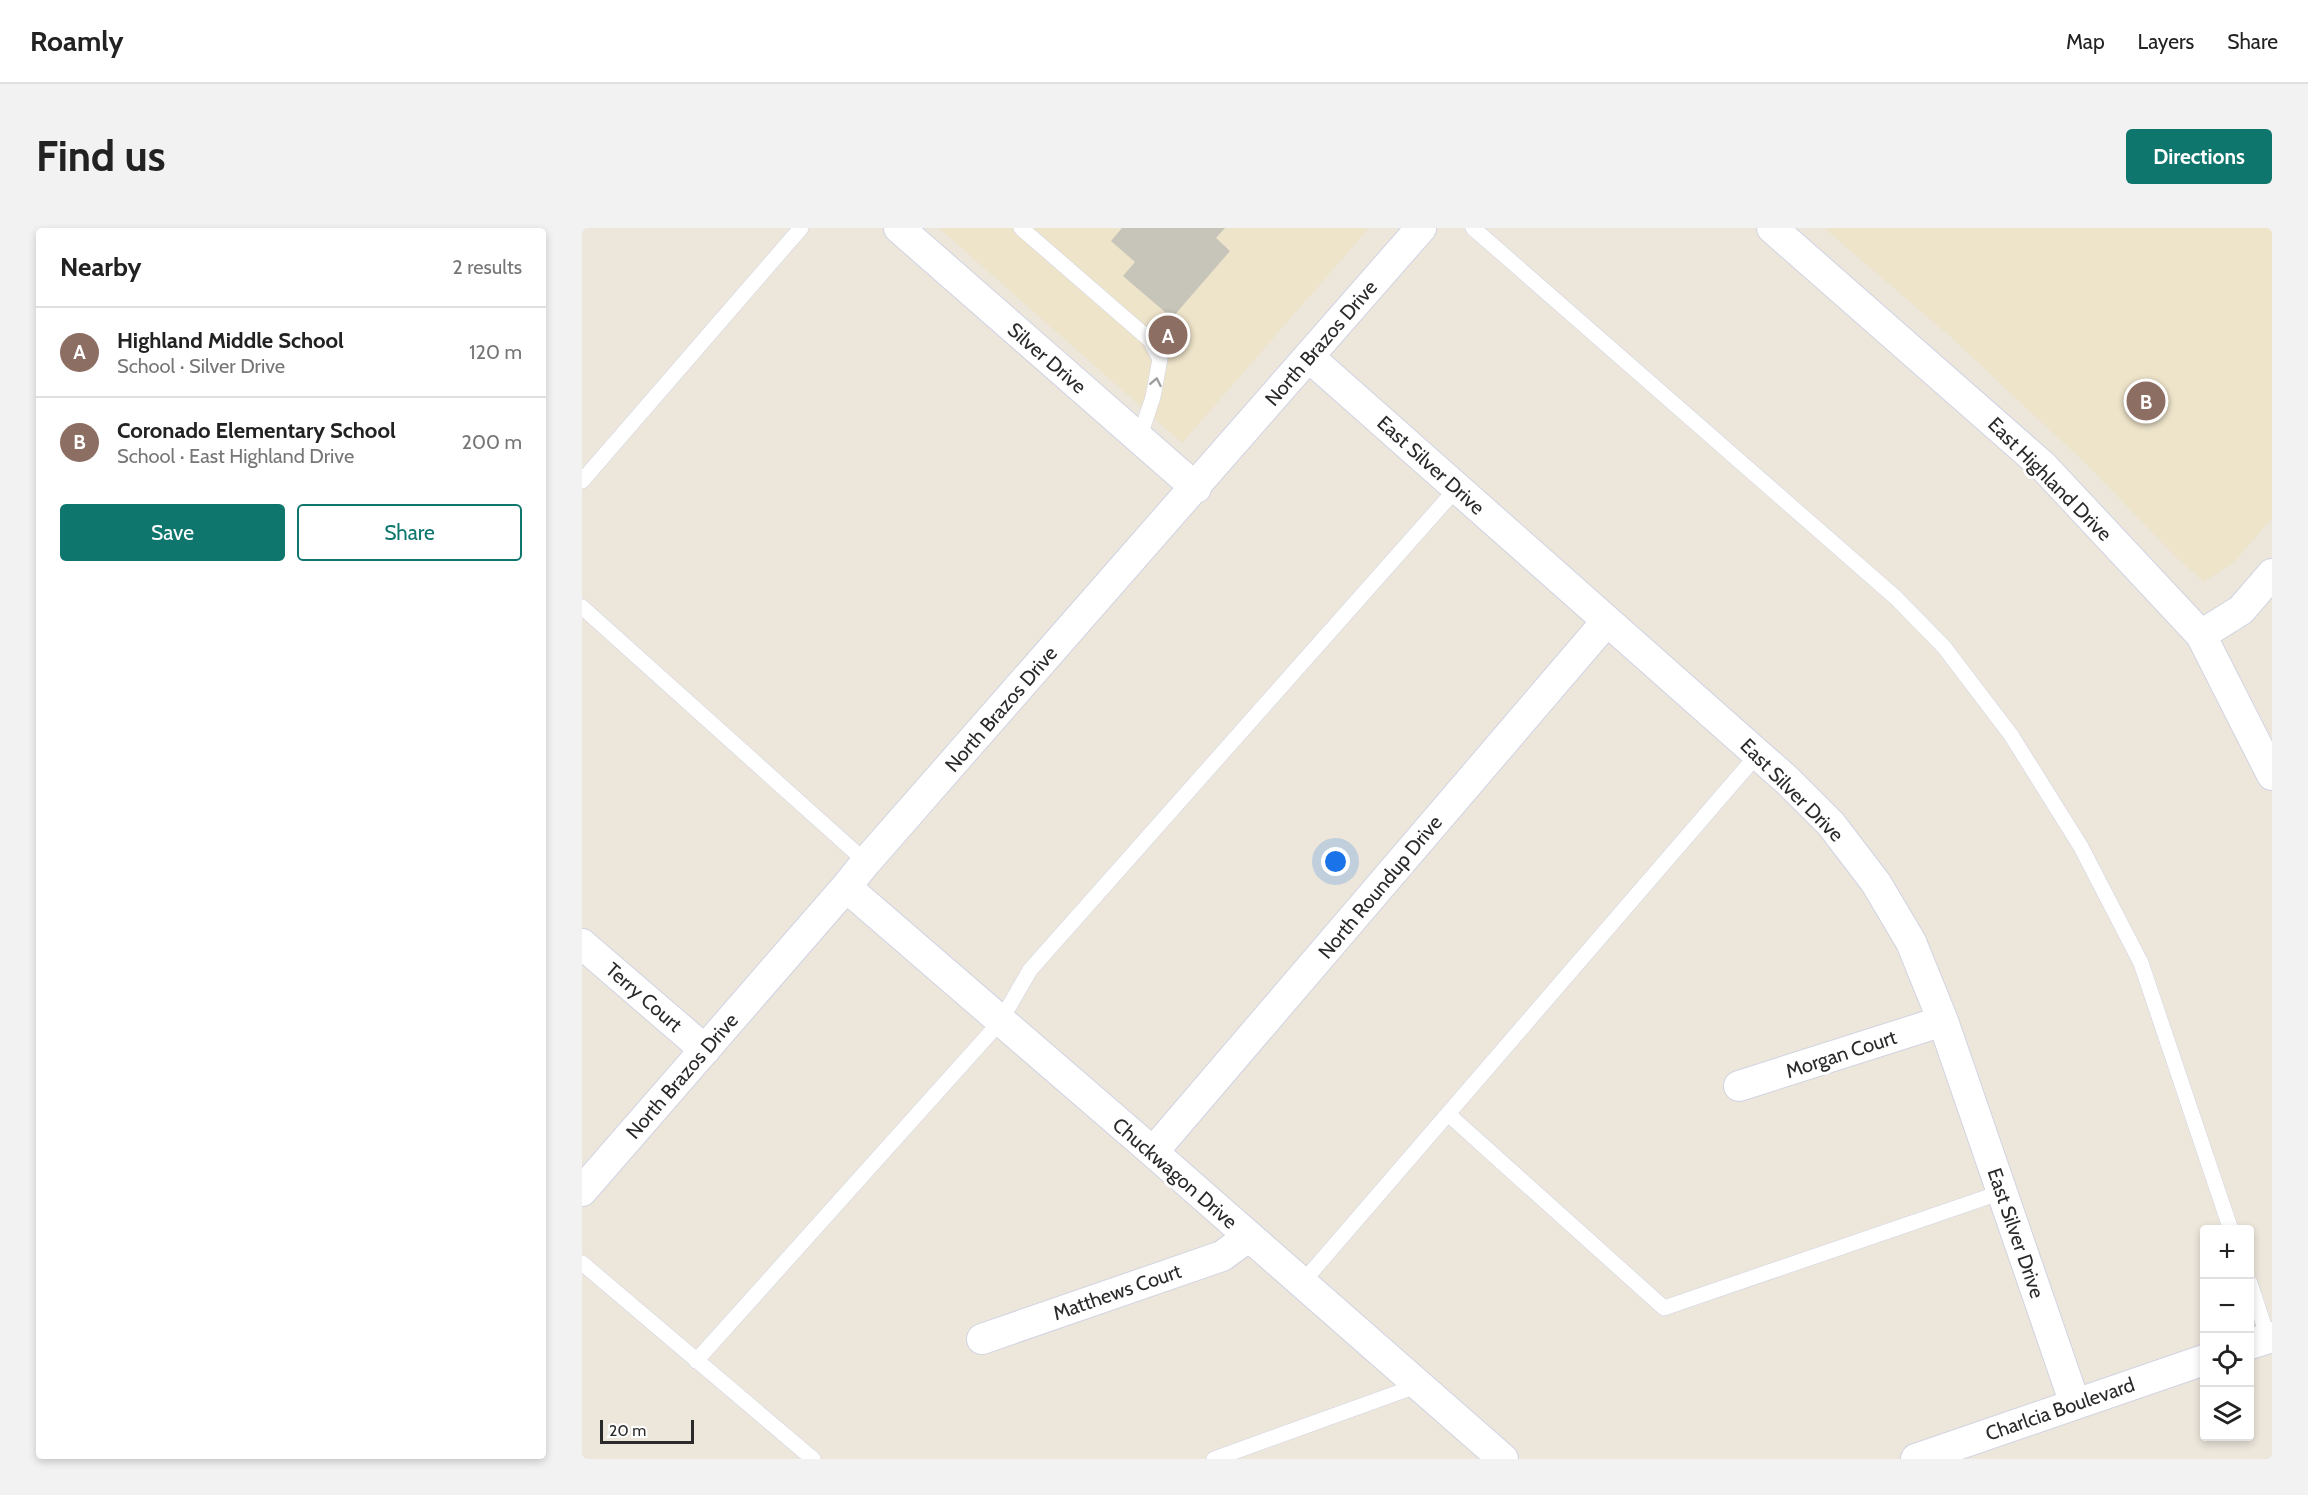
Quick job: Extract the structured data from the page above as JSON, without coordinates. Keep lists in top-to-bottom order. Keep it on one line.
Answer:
{"streets":{"street":["North Brazos Drive","Silver Drive","East Silver Drive","East Highland Drive","North Roundup Drive","Terry Court","Morgan Court","Chuckwagon Drive","Matthews Court","Charlcia Boulevard"]},"crossings":[["North Brazos Drive","Silver Drive"],["North Brazos Drive","East Silver Drive"],["North Brazos Drive","Terry Court"],["North Brazos Drive","Chuckwagon Drive"],["East Silver Drive","North Roundup Drive"],["East Silver Drive","Morgan Court"],["East Silver Drive","Charlcia Boulevard"],["North Roundup Drive","Chuckwagon Drive"],["Chuckwagon Drive","Matthews Court"]],"scale_bar":"20 m","page":{"header":"Roamly","nav":["Map","Layers","Share"],"buttons":["Directions",["Save","Share"]],"title":"Find us","heading":["Nearby","2 results"],"list":[{"mark":"A","name":"Highland Middle School","note":"School · Silver Drive","value":"120 m"},{"mark":"B","name":"Coronado Elementary School","note":"School · East Highland Drive","value":"200 m"}],"pins":["A","B"],"map_buttons":["+","−"],"scale":"20 m"}}
